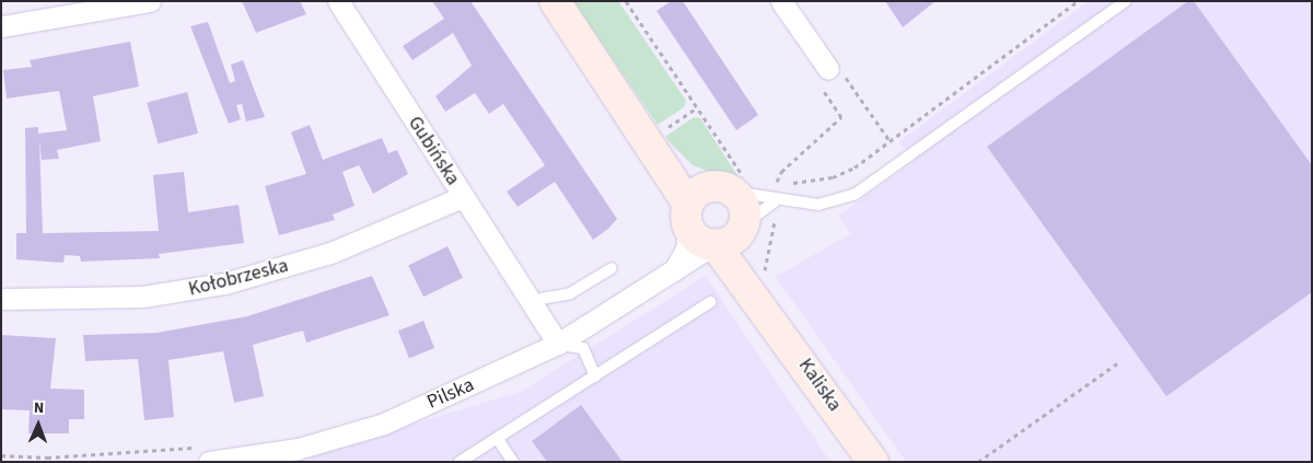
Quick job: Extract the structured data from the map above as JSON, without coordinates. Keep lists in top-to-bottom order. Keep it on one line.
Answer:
{"streets":{"street":["Gubińska","Kołobrzeska","Kaliska","Pilska"]},"crossings":[["Gubińska","Kołobrzeska"],["Gubińska","Pilska"],["Kaliska","Pilska"]],"north":"top"}
